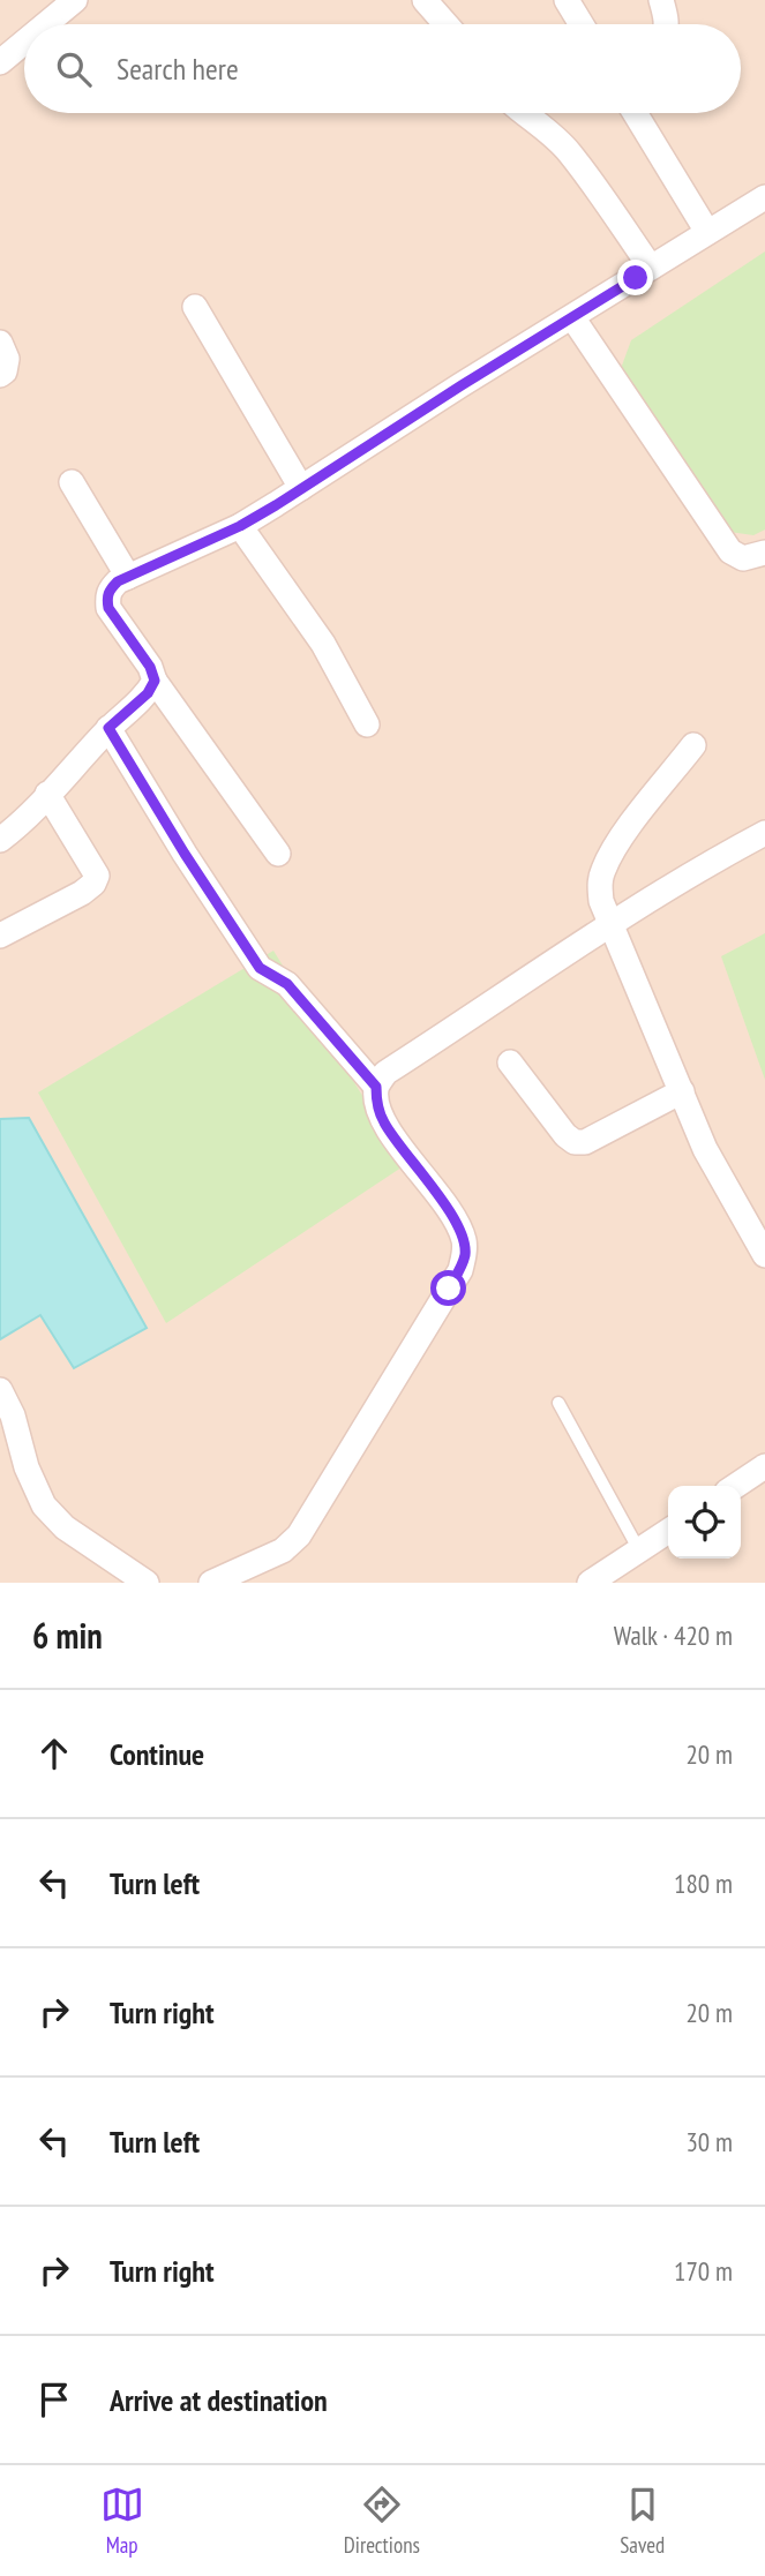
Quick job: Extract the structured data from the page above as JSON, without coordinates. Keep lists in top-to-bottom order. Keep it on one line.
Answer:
{"page":{"search":"Search here","heading":["6 min","Walk · 420 m"],"list":[["Continue","20 m"],["Turn left","180 m"],["Turn right","20 m"],["Turn left","30 m"],["Turn right","170 m"],"Arrive at destination"],"nav":["Map","Directions","Saved"]}}
